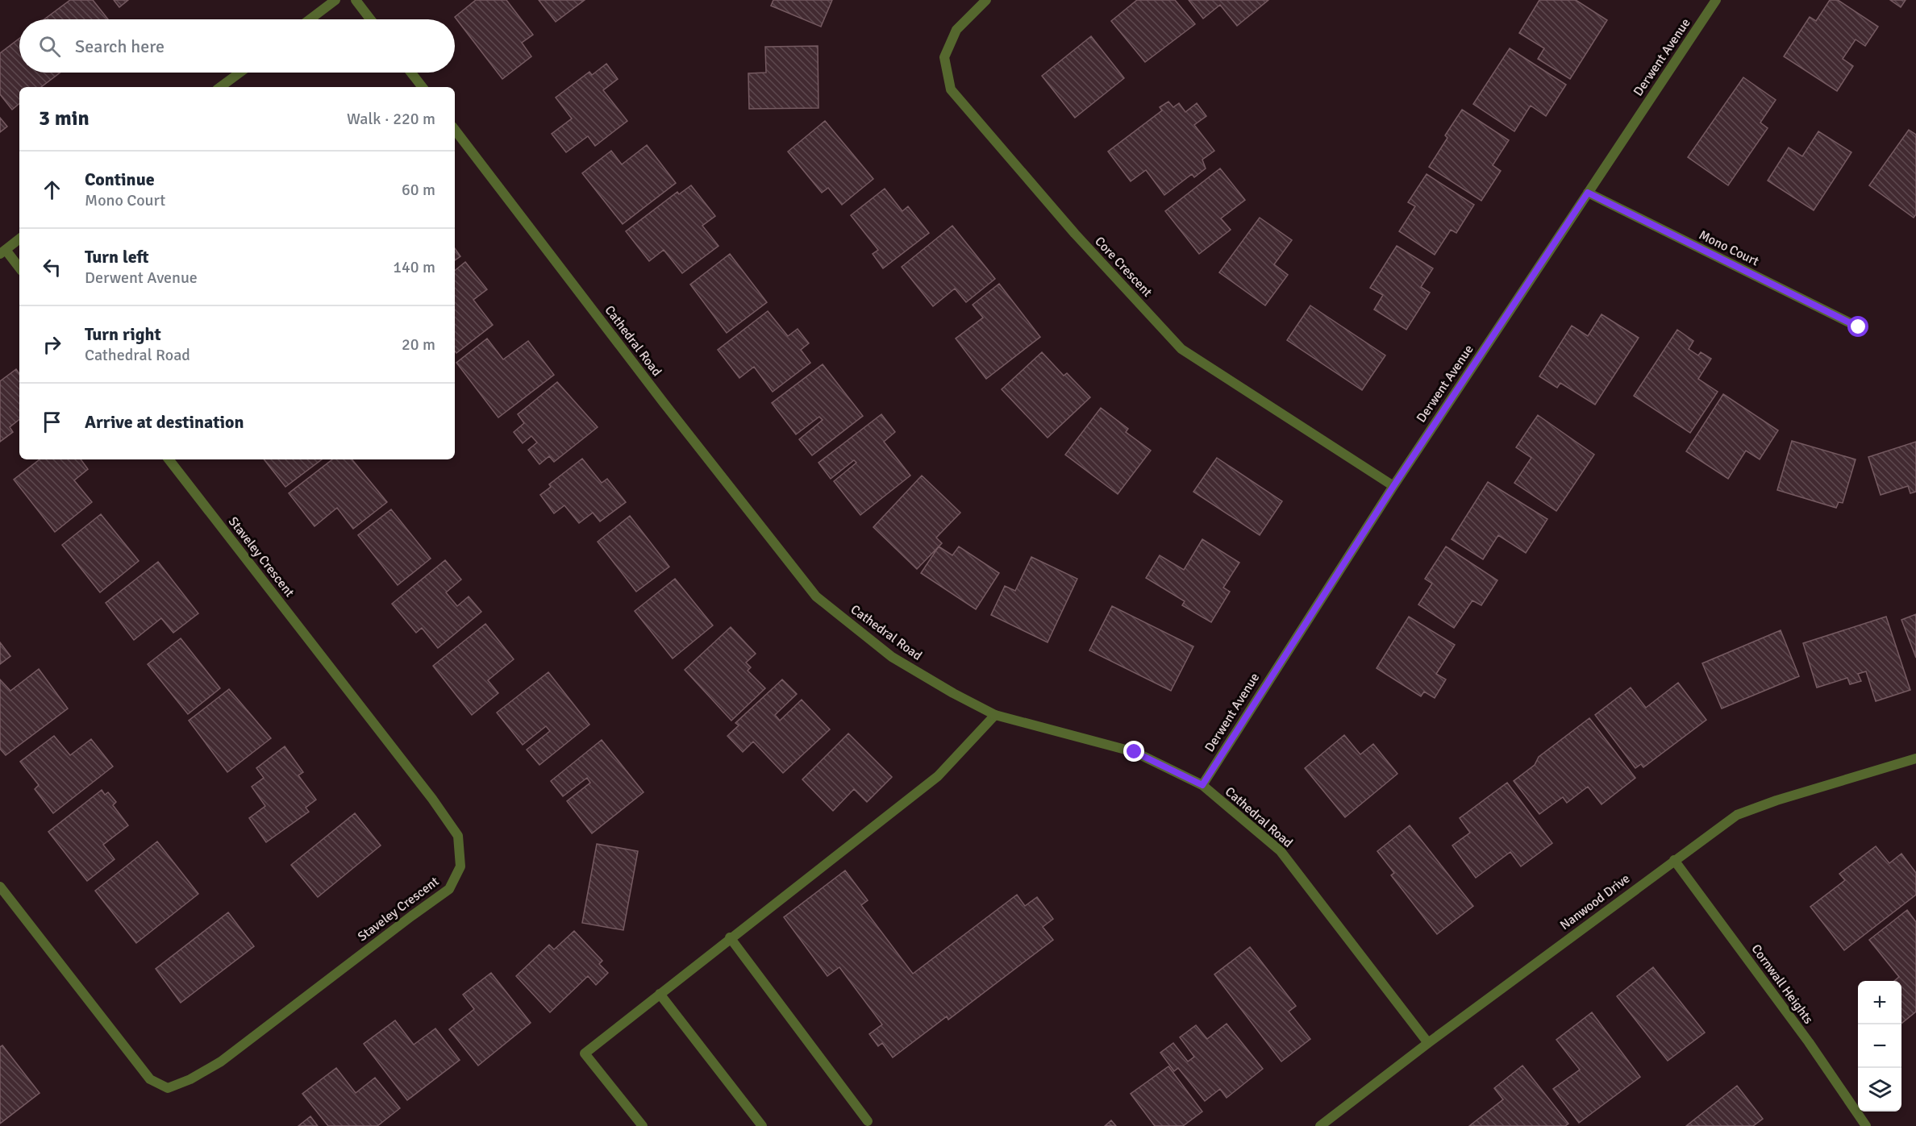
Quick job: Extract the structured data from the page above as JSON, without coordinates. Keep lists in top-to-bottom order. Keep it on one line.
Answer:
{"streets":{"street":["Derwent Avenue","Mono Court","Core Crescent","Cathedral Road","Staveley Crescent","Nanwood Drive","Cornwall Heights"]},"crossings":[["Derwent Avenue","Mono Court"],["Derwent Avenue","Core Crescent"],["Derwent Avenue","Cathedral Road"],["Cathedral Road","Nanwood Drive"],["Nanwood Drive","Cornwall Heights"]],"page":{"search":"Search here","heading":["3 min","Walk · 220 m"],"list":[["Continue","Mono Court","60 m"],["Turn left","Derwent Avenue","140 m"],["Turn right","Cathedral Road","20 m"],"Arrive at destination"],"map_buttons":["+","−"]}}
